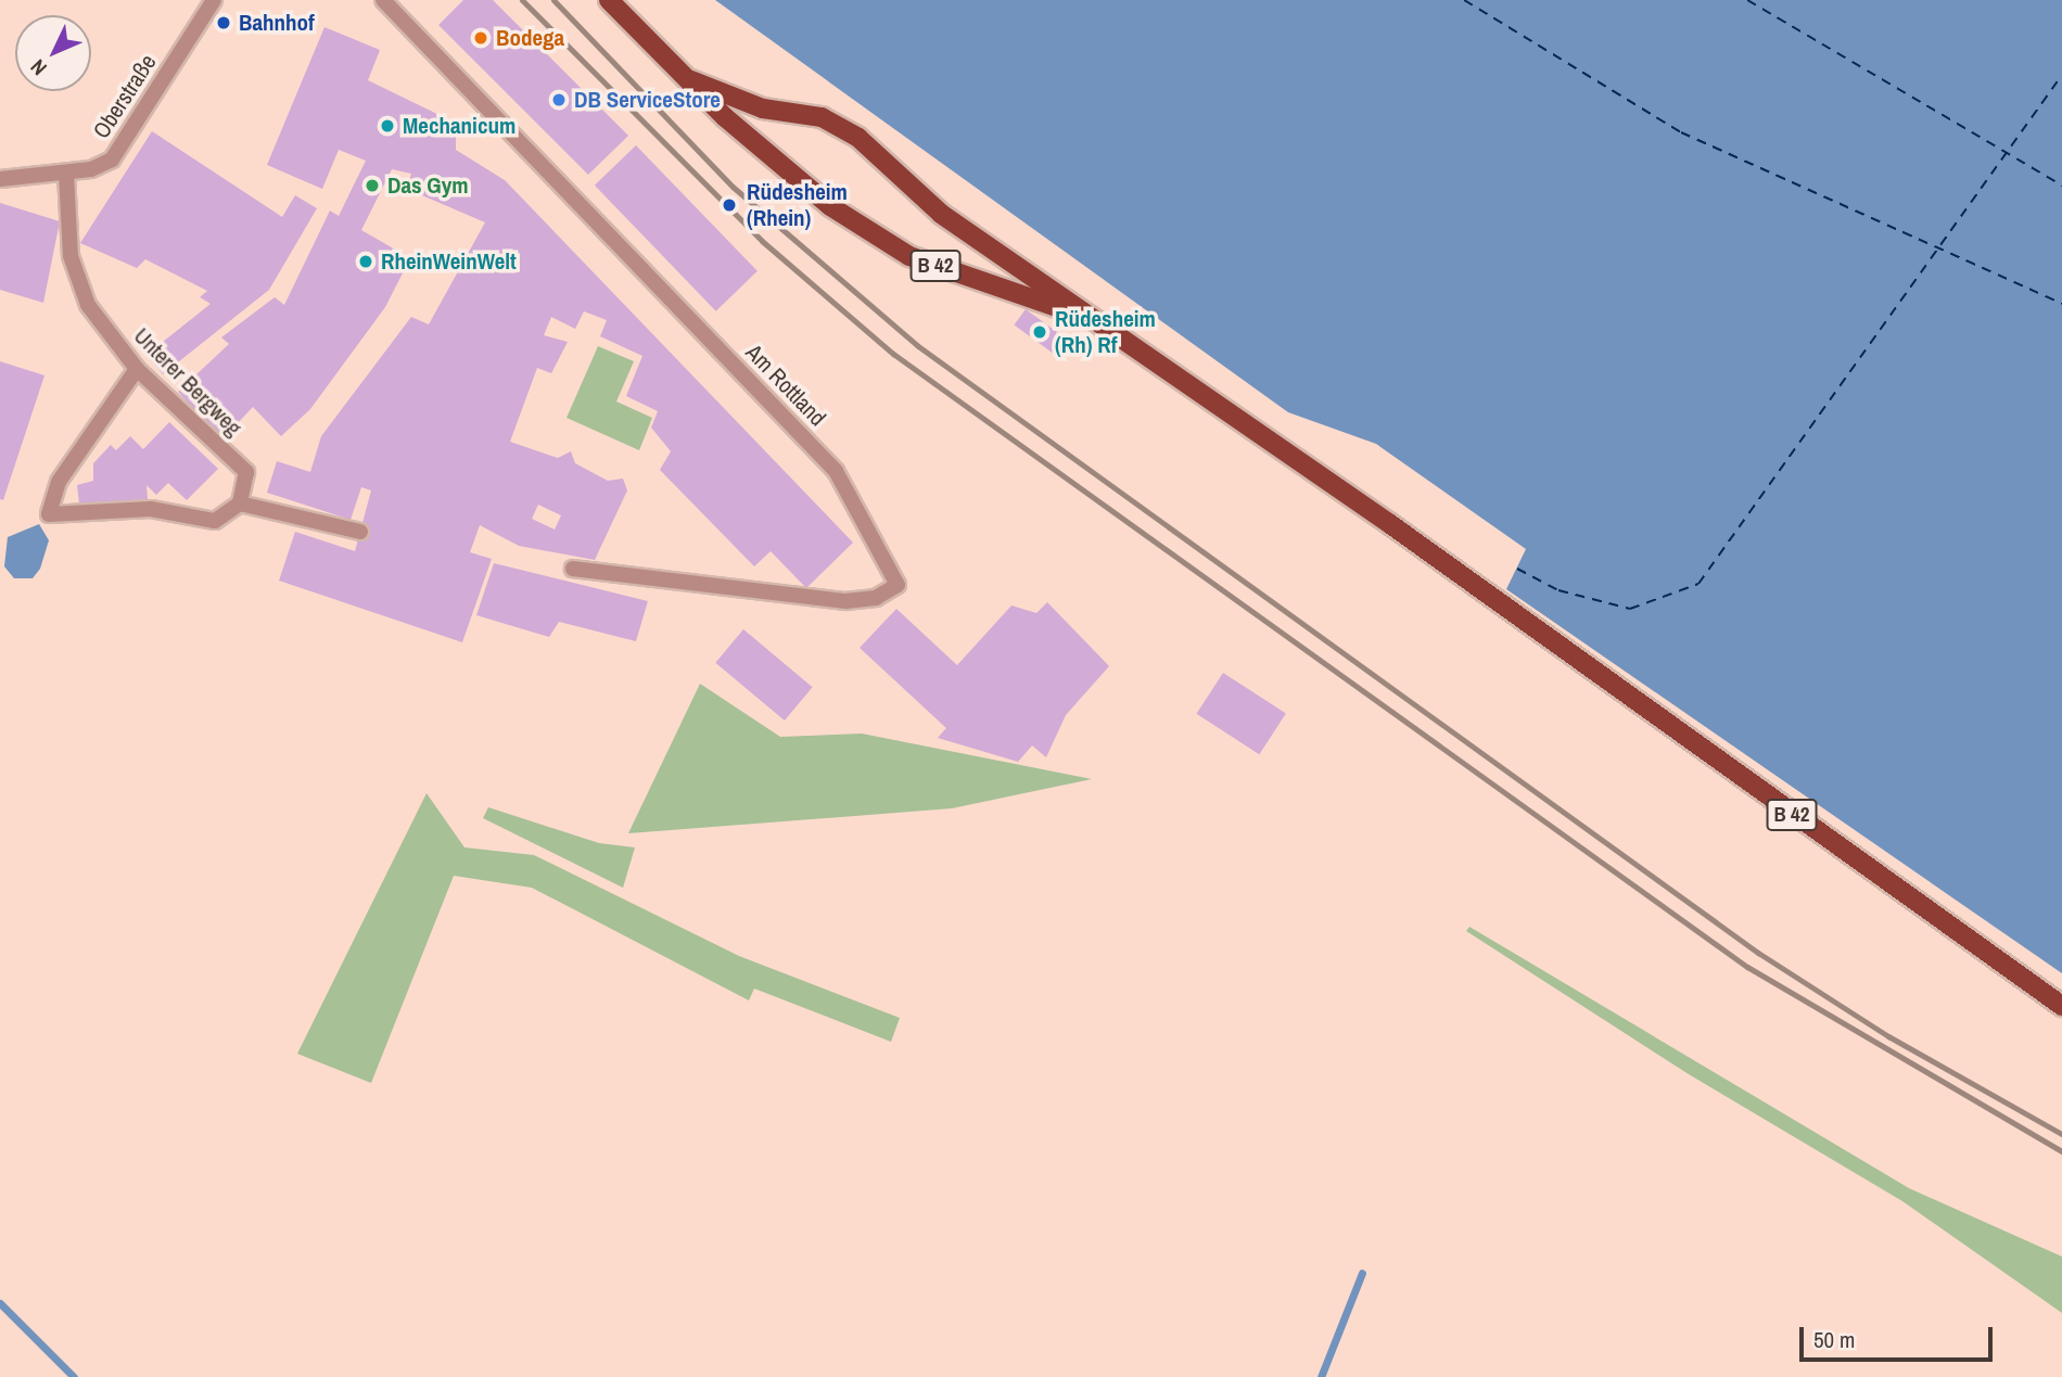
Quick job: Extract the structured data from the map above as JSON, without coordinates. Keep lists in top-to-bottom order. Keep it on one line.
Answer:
{"streets":{"main road":["B 42"],"street":["Oberstraße","Unterer Bergweg","Am Rottland"]},"crossings":[["Oberstraße","Unterer Bergweg"]],"places":["Bahnhof","Bodega","DB ServiceStore","Mechanicum","Das Gym","Rüdesheim (Rhein)","RheinWeinWelt","Rüdesheim (Rh) Rf"],"scale_bar":"50 m","north":"bottom left"}
